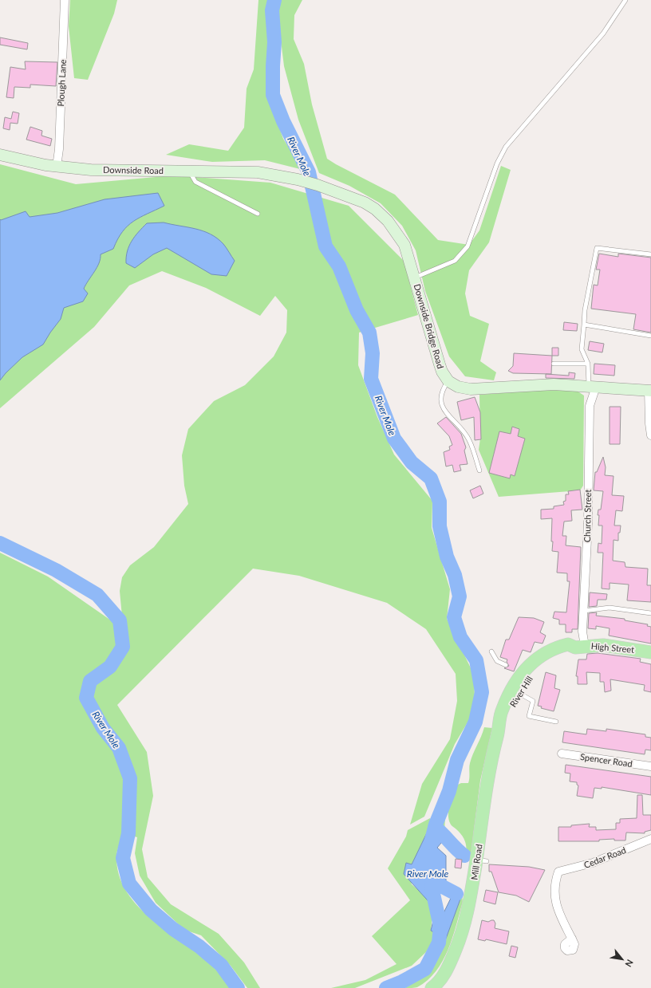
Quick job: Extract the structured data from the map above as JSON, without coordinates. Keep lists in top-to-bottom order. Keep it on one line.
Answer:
{"streets":{"main road":["High Street","River Hill","Mill Road"],"street":["Plough Lane","Downside Road","Downside Bridge Road","Church Street","Spencer Road","Cedar Road"]},"crossings":[["Plough Lane","Downside Road"],["Downside Road","Downside Bridge Road"],["Church Street","High Street"],["Church Street","River Hill"],["High Street","River Hill"],["River Hill","Mill Road"]],"water":["River Mole"],"north":"bottom right"}
